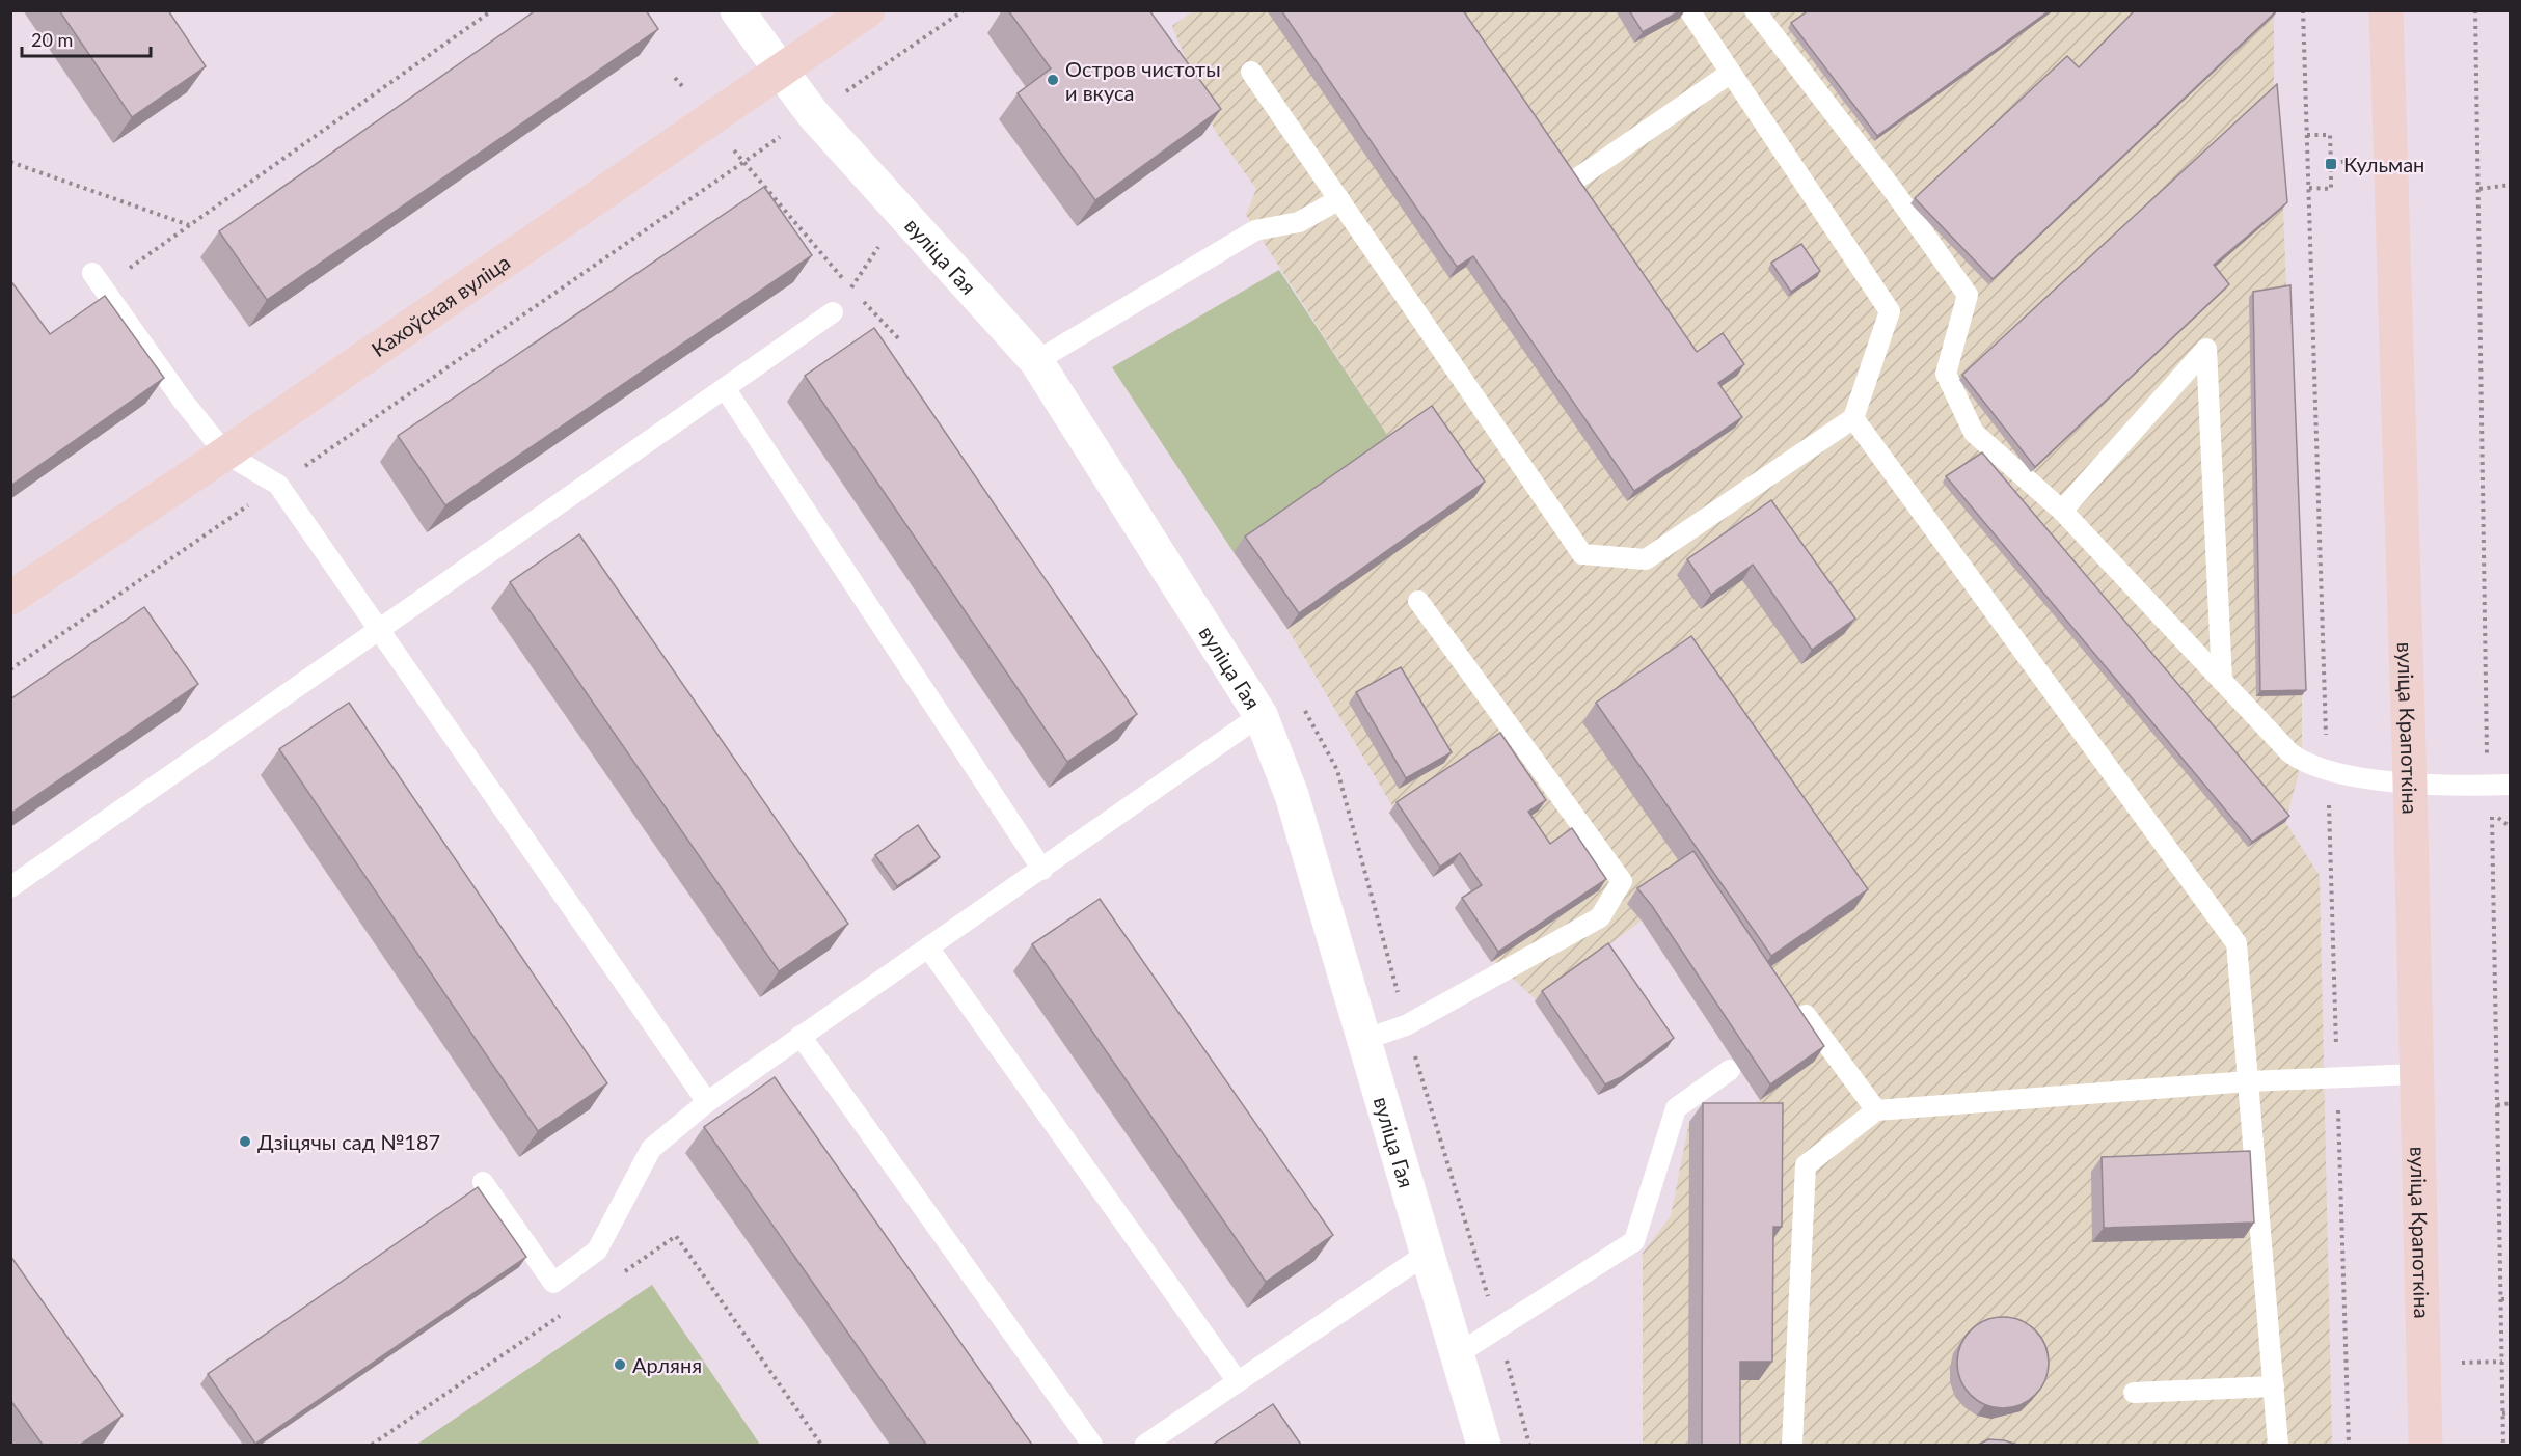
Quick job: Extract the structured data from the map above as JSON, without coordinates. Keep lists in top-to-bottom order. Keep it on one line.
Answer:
{"streets":{"main road":["Кахоўская вуліца","вуліца Крапоткіна"],"street":["вуліца Гая"]},"crossings":[["вуліца Гая","Кахоўская вуліца"]],"places":{"other":["Остров чистоты и вкуса","Дзіцячы сад №187","Арляня"],"transit":["Кульман"]},"scale_bar":"20 m"}
